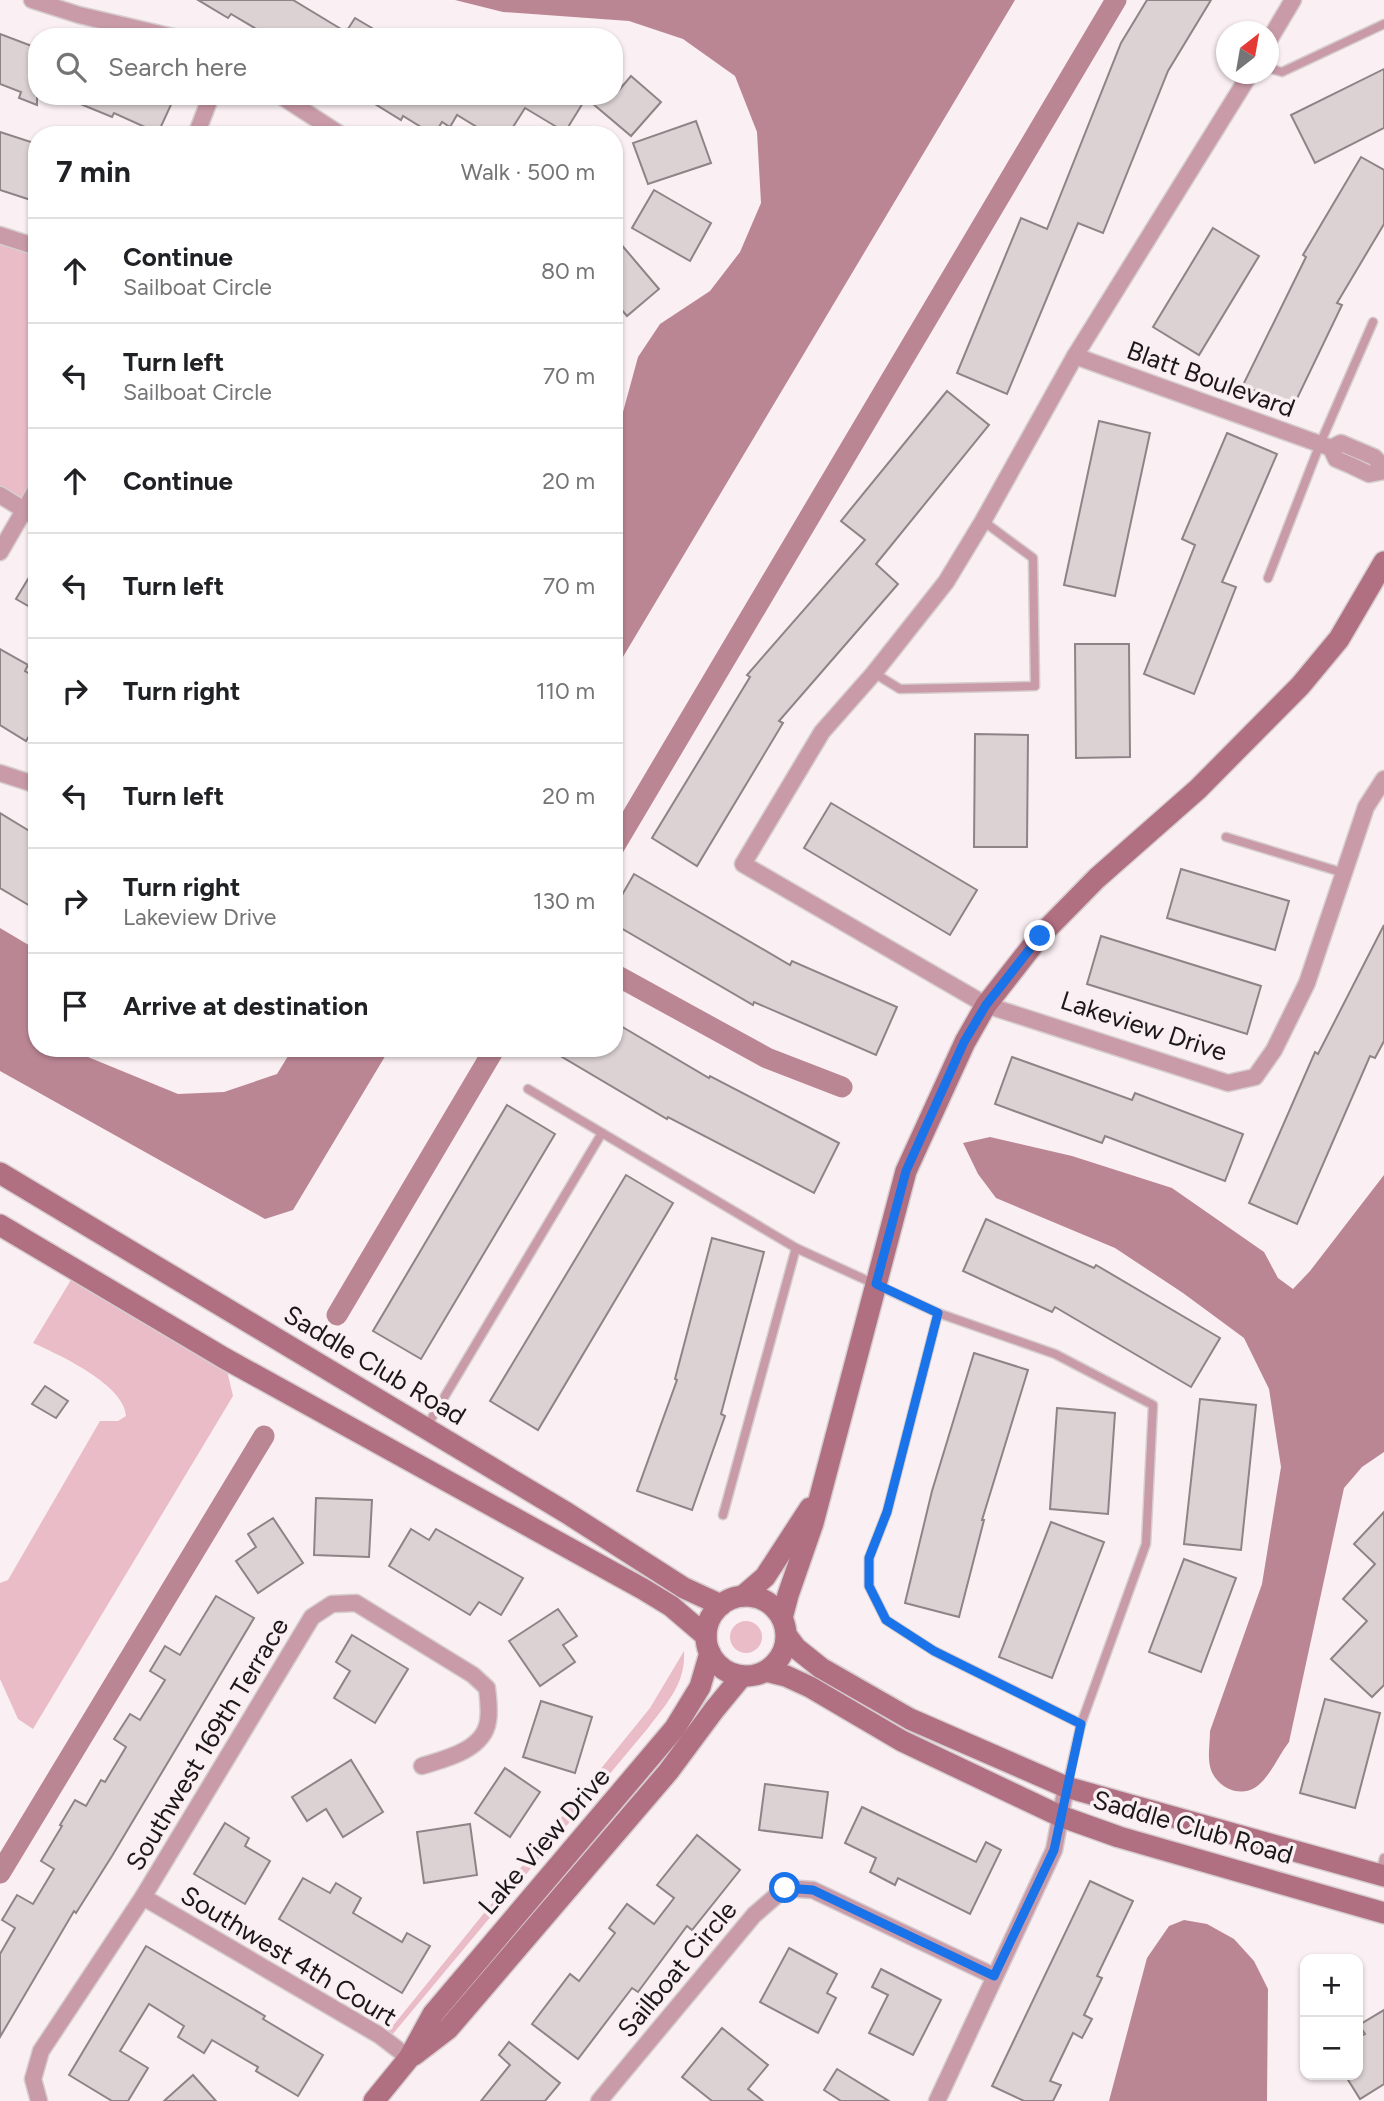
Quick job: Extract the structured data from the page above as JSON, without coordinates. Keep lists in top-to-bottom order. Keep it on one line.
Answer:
{"streets":{"street":["Blatt Boulevard","Lakeview Drive","Saddle Club Road","Southwest 169th Terrace","Lake View Drive","Southwest 4th Court","Sailboat Circle"]},"crossings":[["Saddle Club Road","Lake View Drive"],["Southwest 169th Terrace","Southwest 4th Court"],["Lake View Drive","Southwest 4th Court"]],"north":"top right","page":{"search":"Search here","heading":["7 min","Walk · 500 m"],"list":[["Continue","Sailboat Circle","80 m"],["Turn left","Sailboat Circle","70 m"],["Continue","20 m"],["Turn left","70 m"],["Turn right","110 m"],["Turn left","20 m"],["Turn right","Lakeview Drive","130 m"],"Arrive at destination"],"map_buttons":["+","−"]}}
